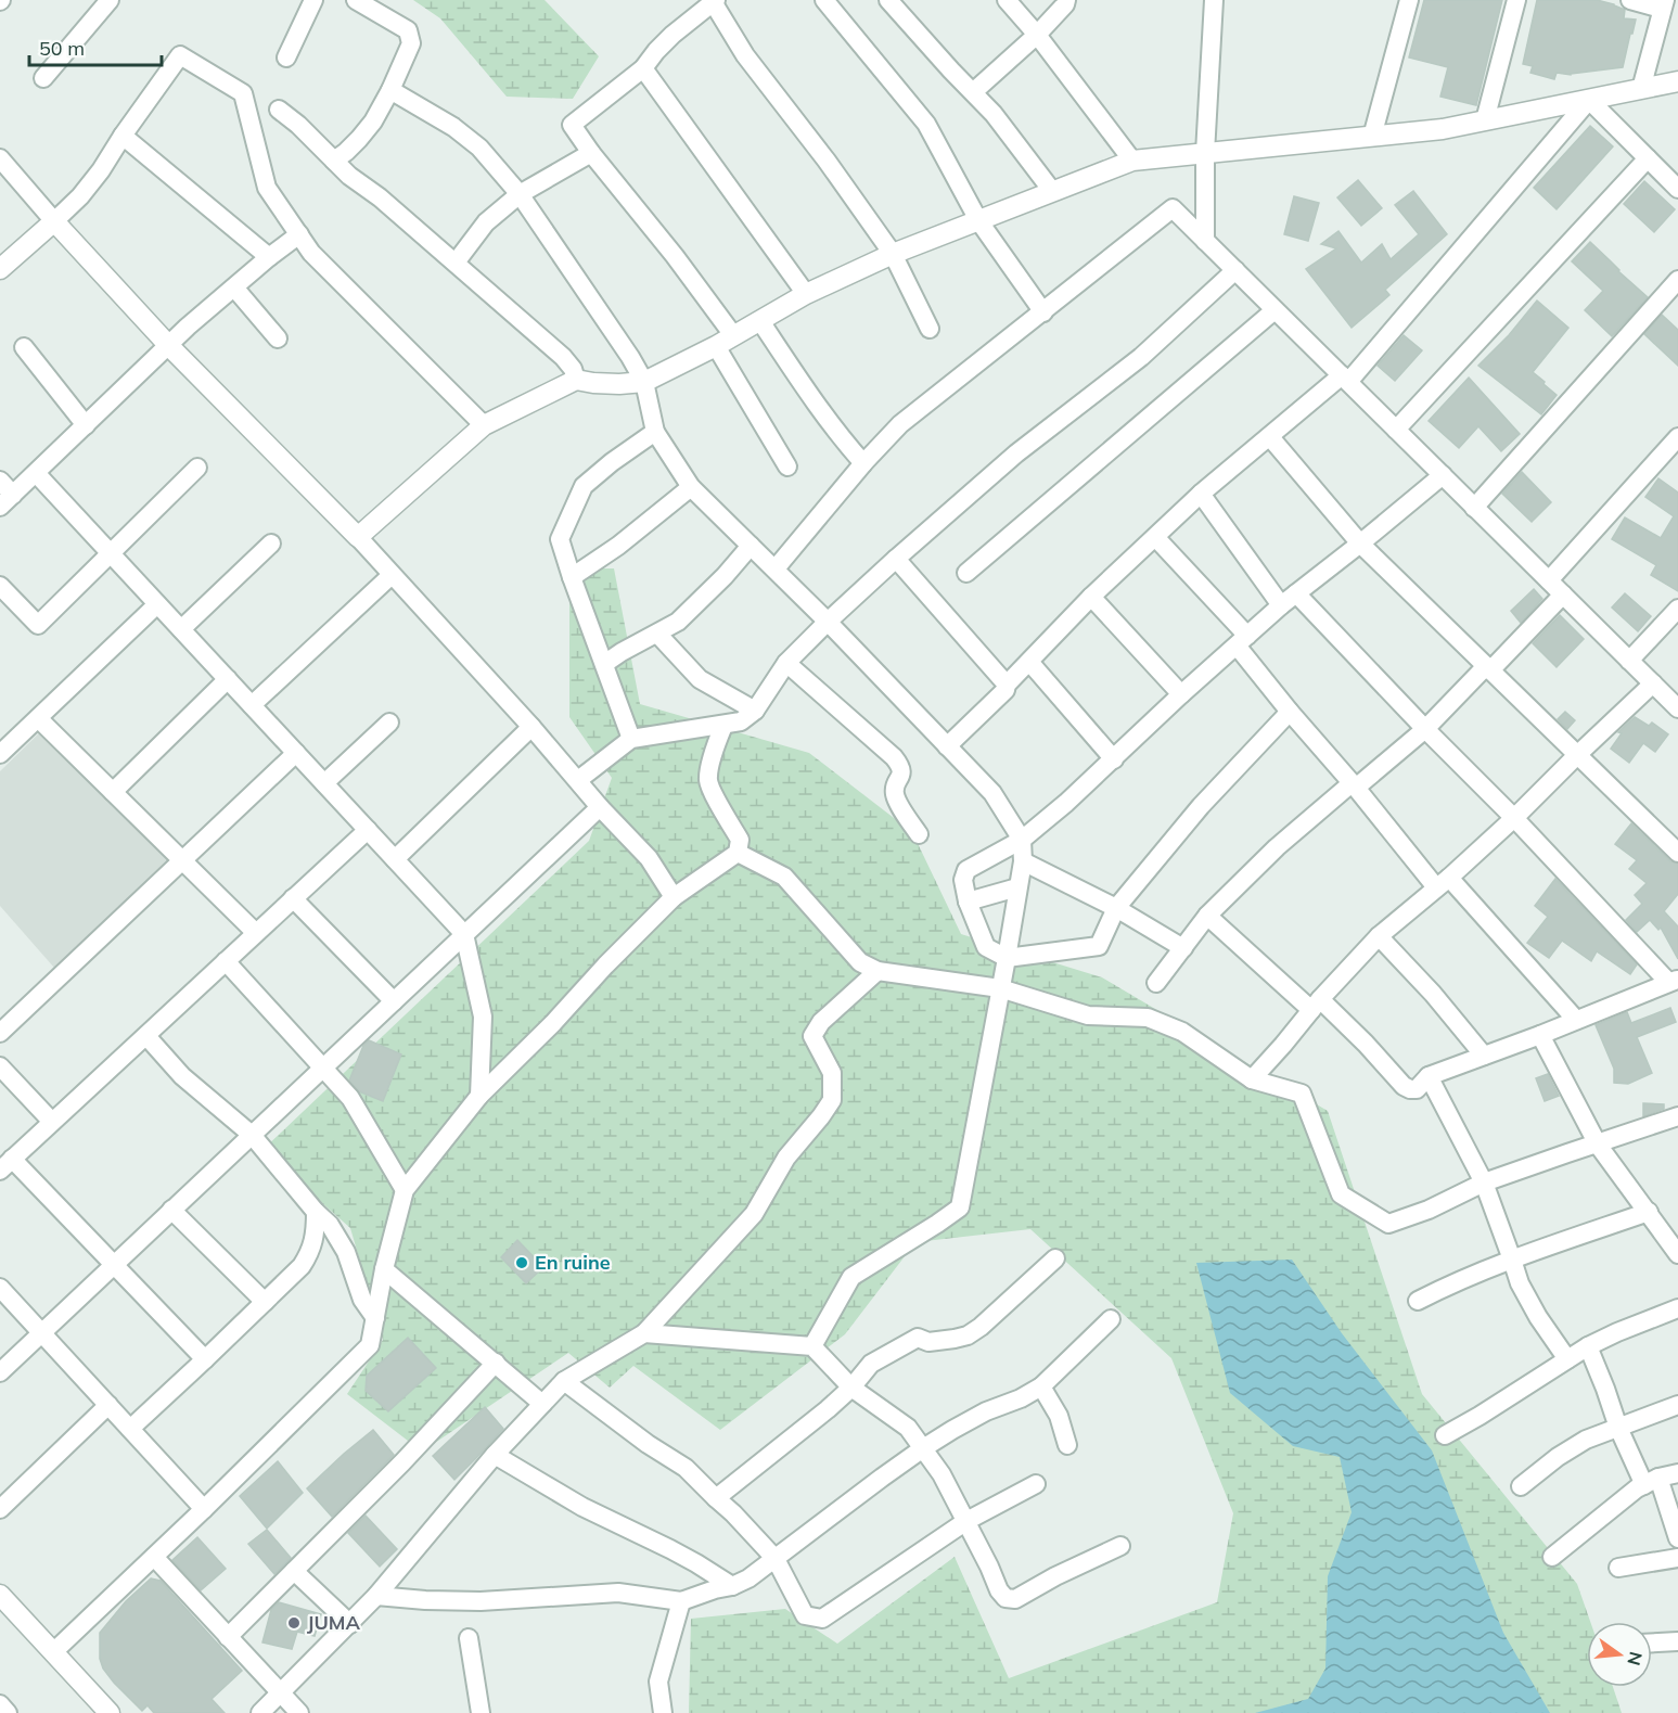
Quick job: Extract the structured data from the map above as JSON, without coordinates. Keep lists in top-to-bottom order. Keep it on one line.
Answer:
{"places":["En ruine","JUMA"],"scale_bar":"50 m","north":"right"}
